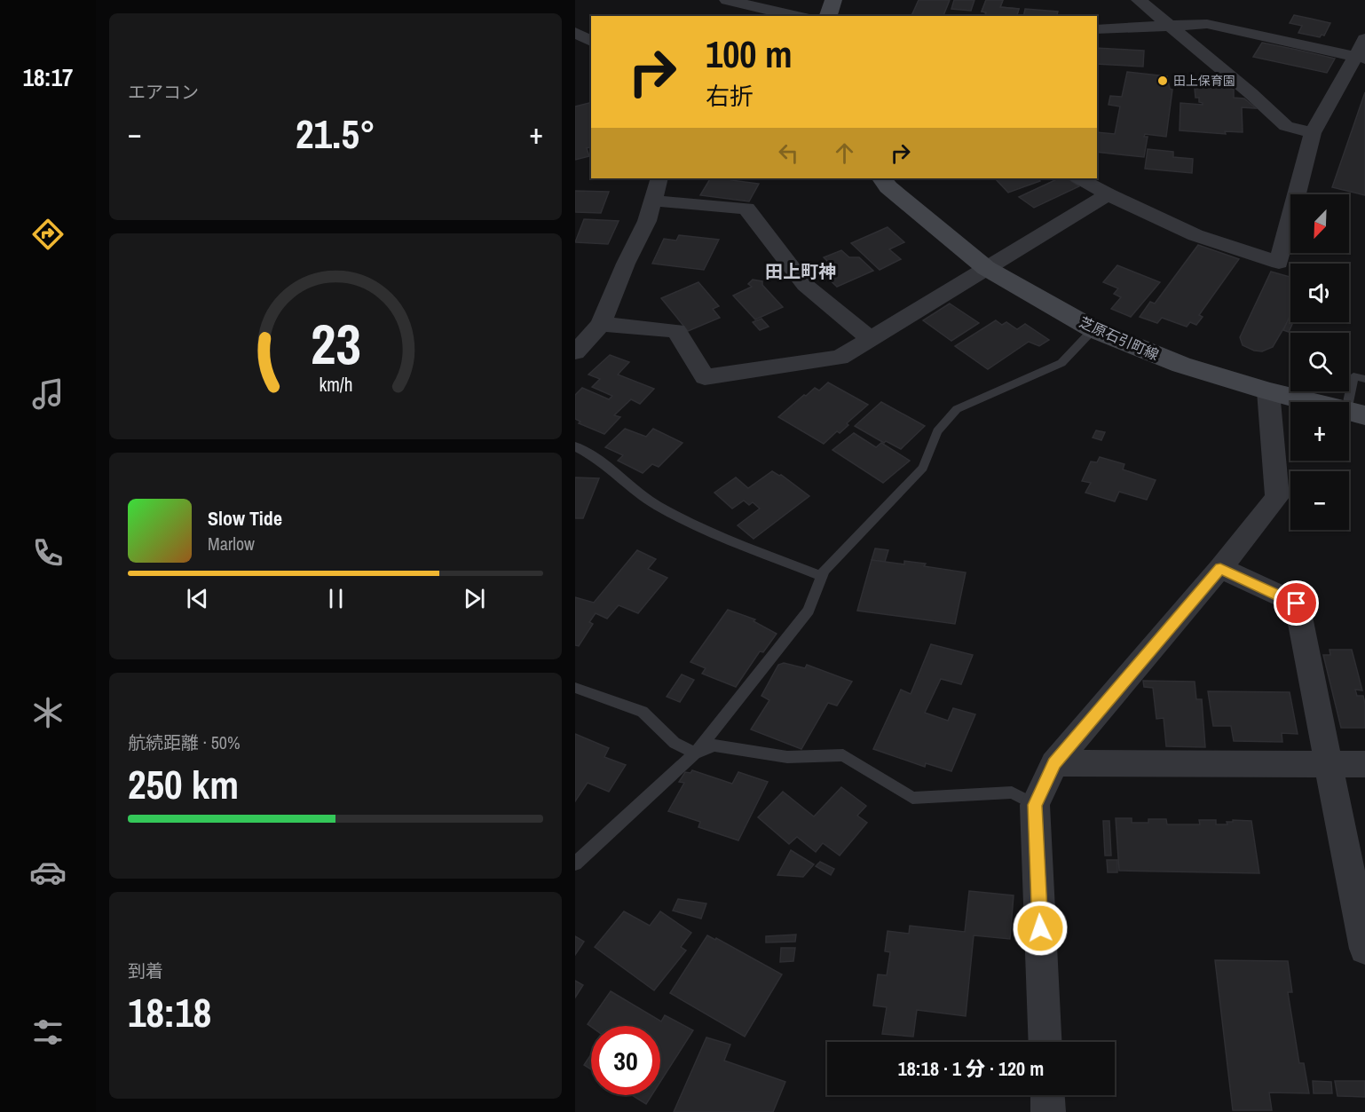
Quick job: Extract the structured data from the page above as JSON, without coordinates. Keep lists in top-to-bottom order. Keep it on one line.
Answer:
{"streets":{"main road":["芝原石引町線"]},"districts":["田上町神"],"places":["田上保育園"],"north":"bottom left","page":{"tabs":"18:17","tile":["エアコン",["航続距離 · 50%","250 km"],["到着","18:18"]],"turn":["100 m","右折"],"heat":["−","21.5°","+"],"map_buttons":["+","−"],"song":["Slow Tide","Marlow"],"limit":"30","trip":"18:18 · 1 分 · 120 m","gauge":["23","km/h"]}}
